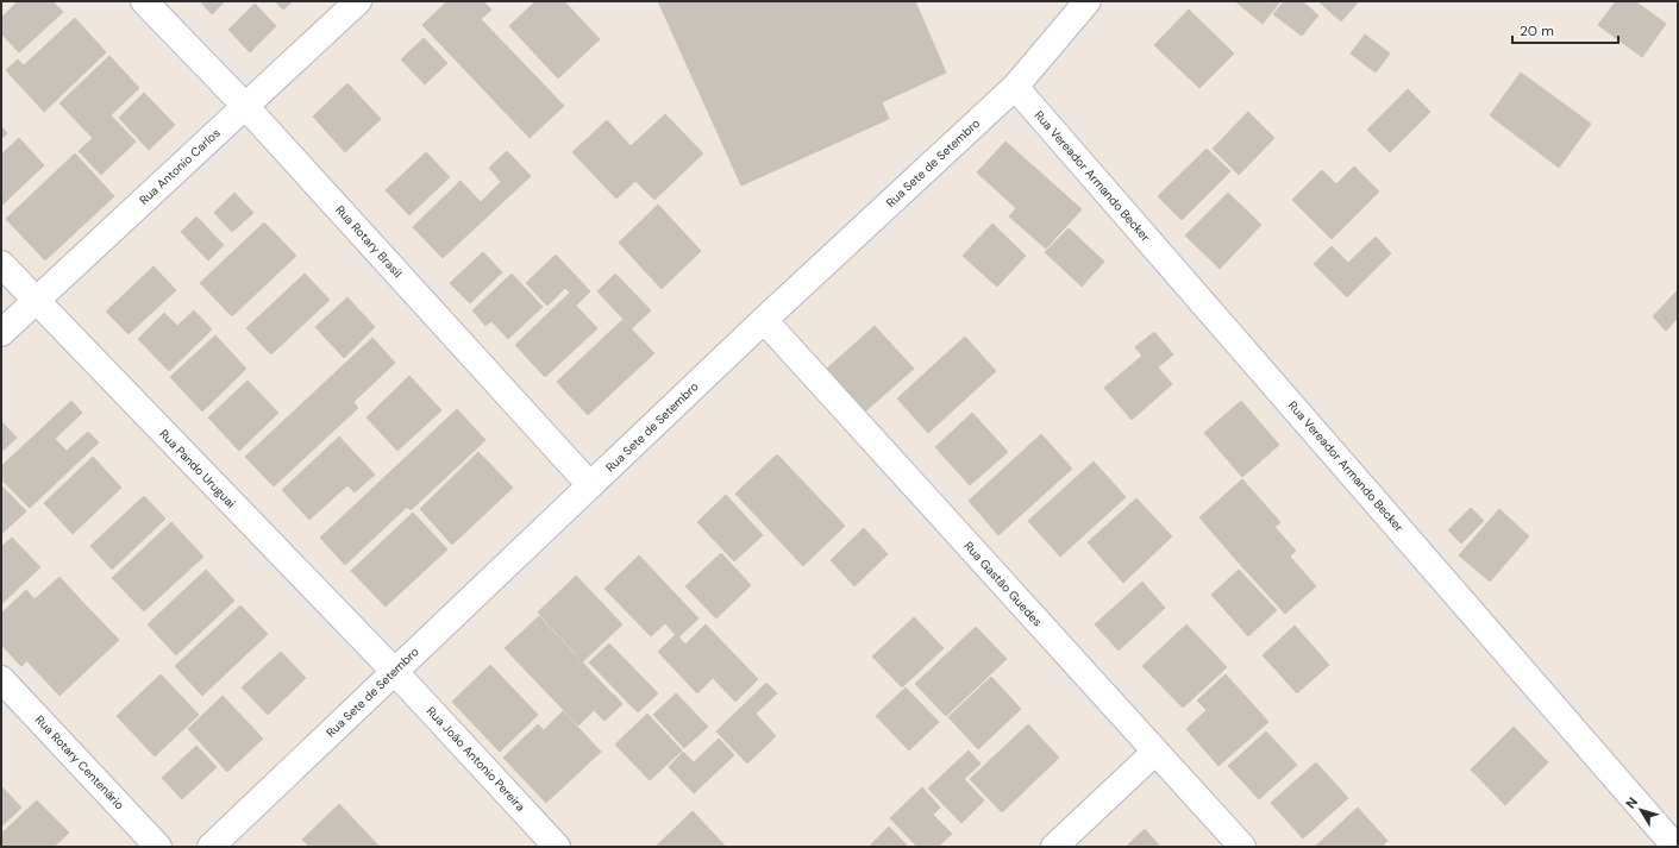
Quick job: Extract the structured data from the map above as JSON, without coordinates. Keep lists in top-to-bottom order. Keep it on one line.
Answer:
{"streets":{"street":["Rua Sete de Setembro","Rua Antonio Carlos","Rua Vereador Armando Becker","Rua Rotary Brasil","Rua Pando Uruguai","Rua Gastão Guedes","Rua João Antonio Pereira","Rua Rotary Centenário"]},"crossings":[["Rua Sete de Setembro","Rua Vereador Armando Becker"],["Rua Sete de Setembro","Rua Rotary Brasil"],["Rua Sete de Setembro","Rua Pando Uruguai"],["Rua Sete de Setembro","Rua Gastão Guedes"],["Rua Sete de Setembro","Rua João Antonio Pereira"],["Rua Antonio Carlos","Rua Rotary Brasil"],["Rua Antonio Carlos","Rua Pando Uruguai"],["Rua Pando Uruguai","Rua João Antonio Pereira"]],"scale_bar":"20 m","north":"top left"}
